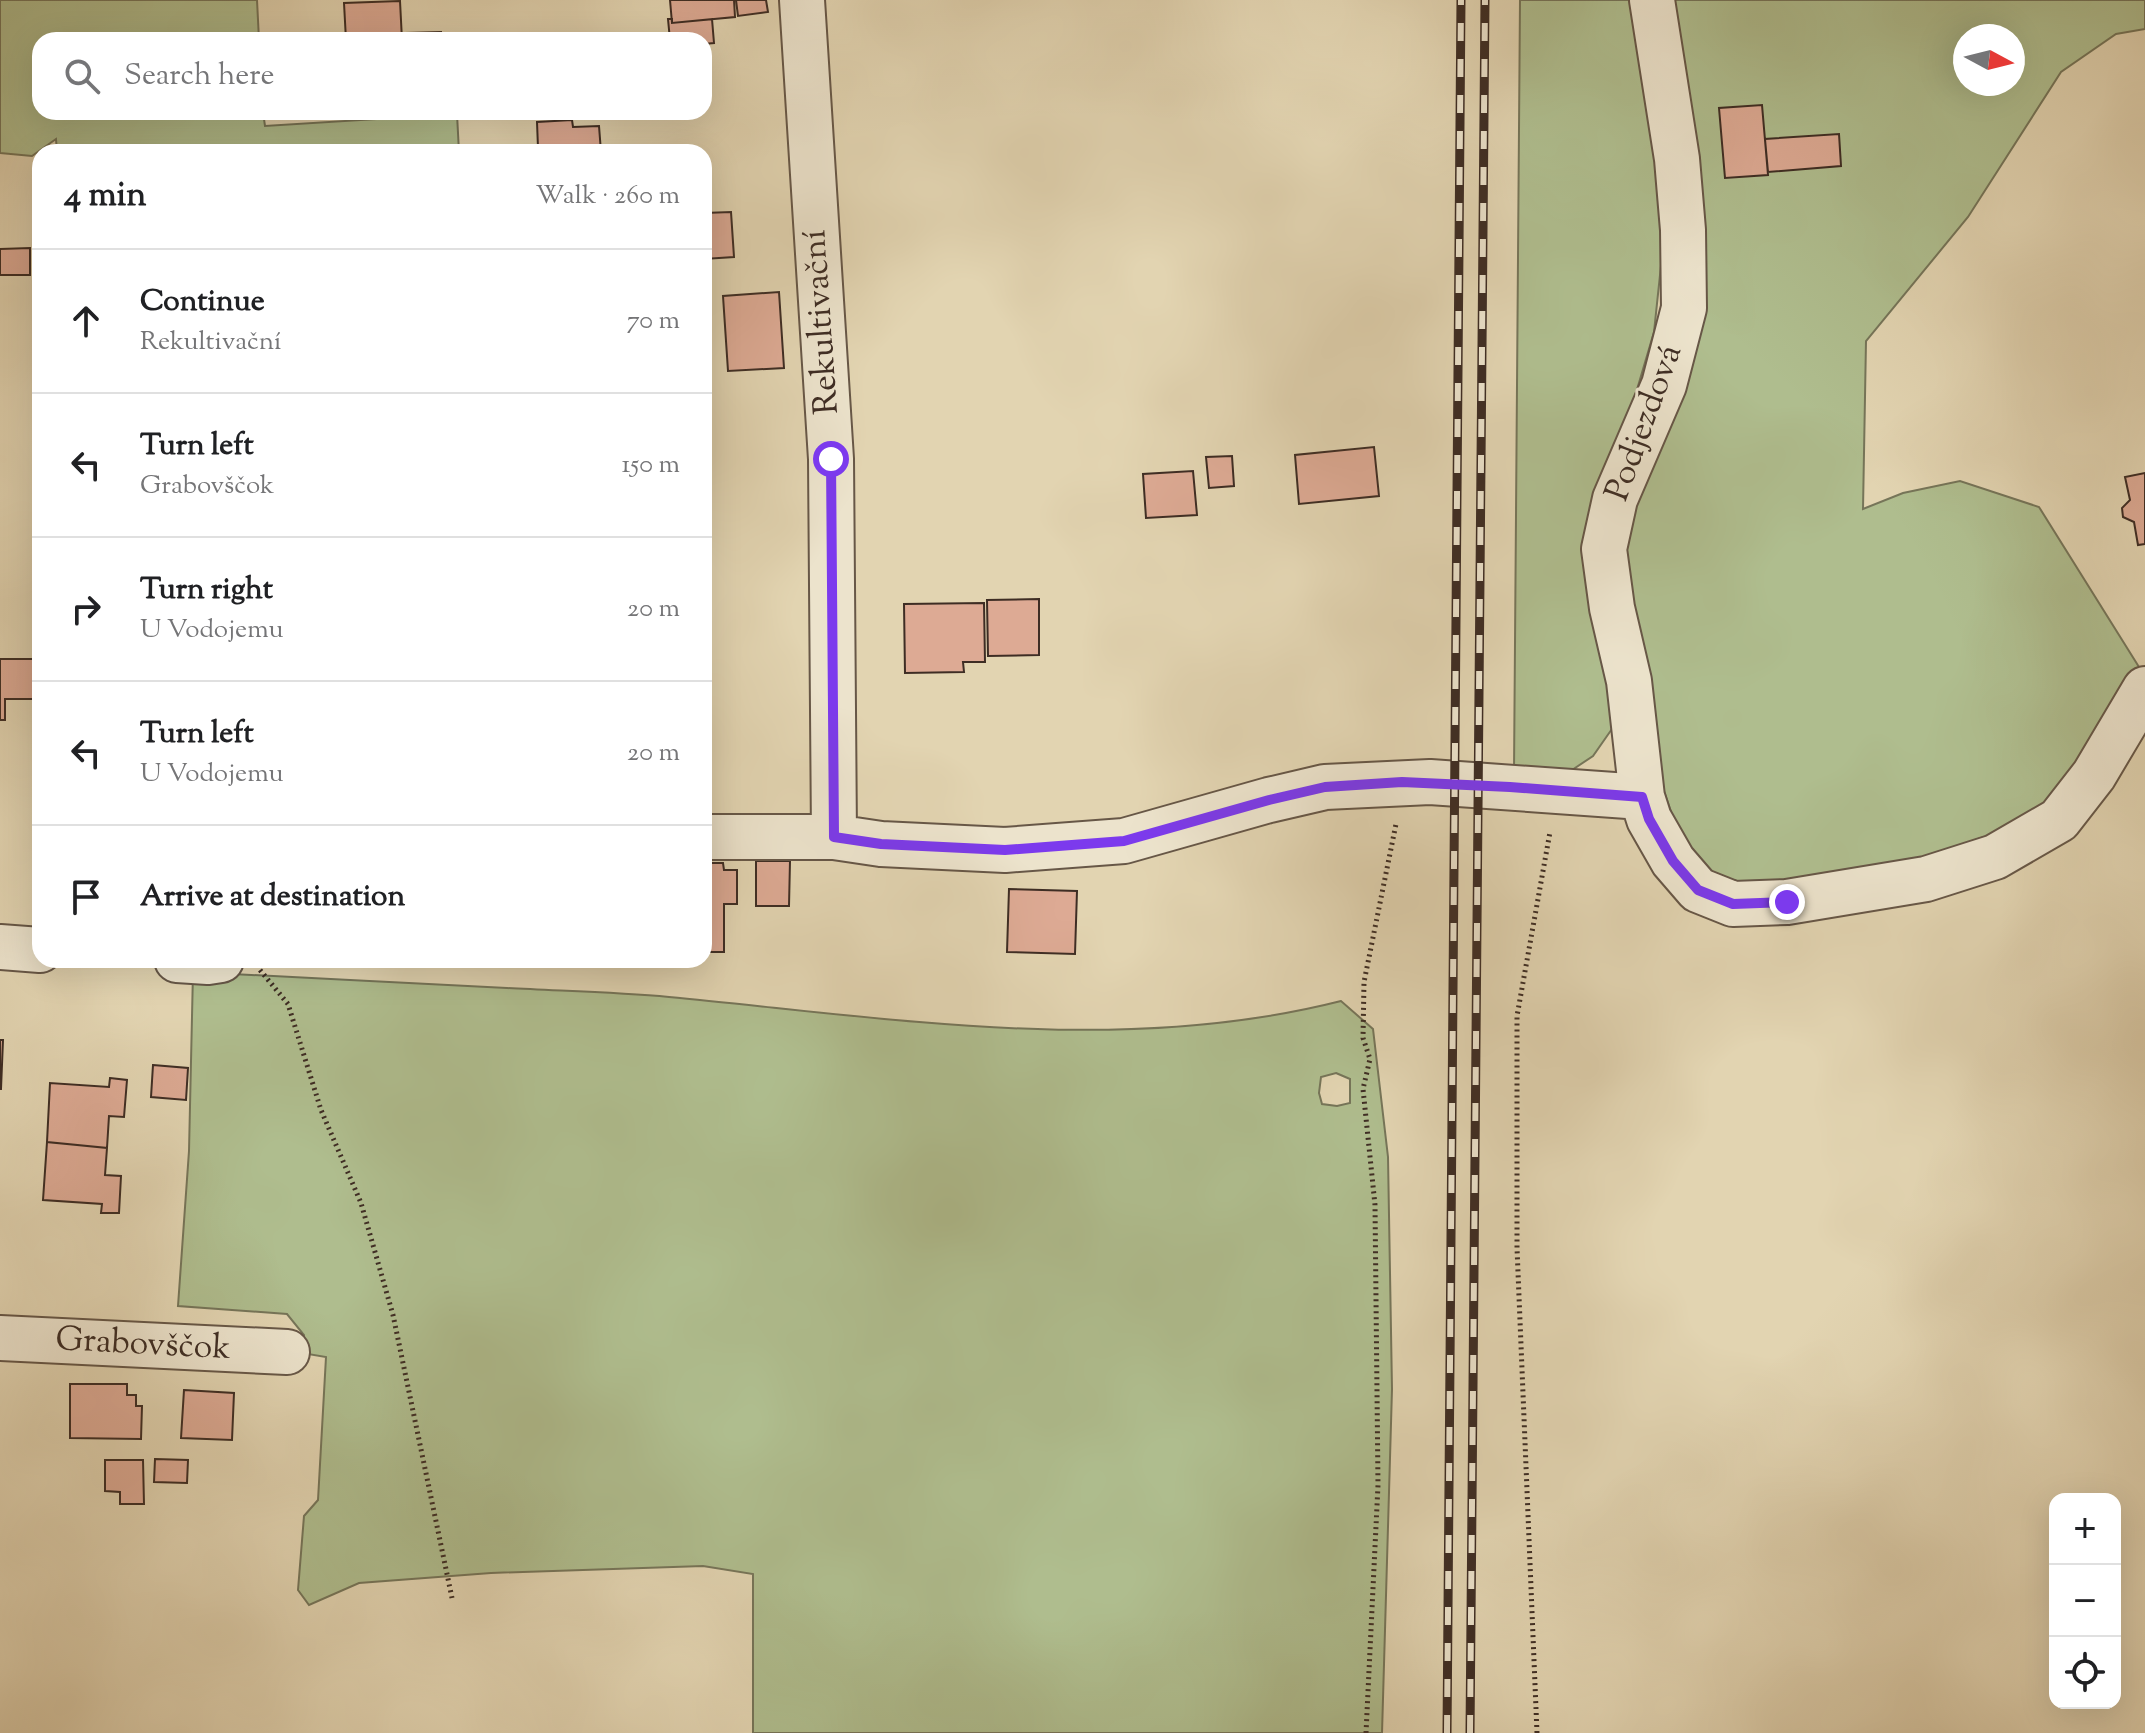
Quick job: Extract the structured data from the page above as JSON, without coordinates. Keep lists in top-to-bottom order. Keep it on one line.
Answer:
{"streets":{"street":["Rekultivační","Podjezdová","Grabovščok"]},"north":"right","page":{"search":"Search here","heading":["4 min","Walk · 260 m"],"list":[["Continue","Rekultivační","70 m"],["Turn left","Grabovščok","150 m"],["Turn right","U Vodojemu","20 m"],["Turn left","U Vodojemu","20 m"],"Arrive at destination"],"map_buttons":["+","−"]}}
